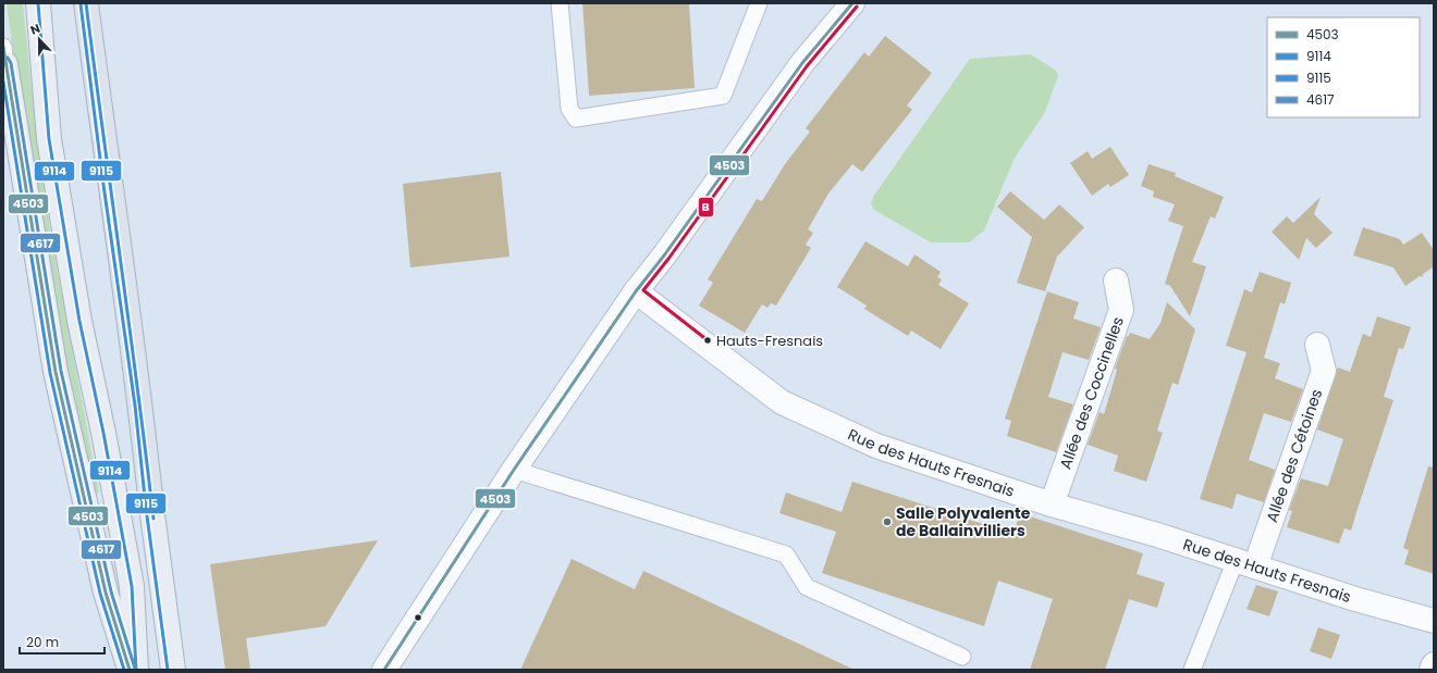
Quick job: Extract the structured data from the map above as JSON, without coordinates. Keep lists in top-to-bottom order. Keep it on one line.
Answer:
{"streets":{"street":["Allée des Coccinelles","Allée des Cétoines","Rue des Hauts Fresnais"]},"crossings":[["Allée des Coccinelles","Rue des Hauts Fresnais"],["Allée des Cétoines","Rue des Hauts Fresnais"]],"places":["Hauts-Fresnais","Salle Polyvalente de Ballainvilliers"],"lines":["transit line 4503","transit line 9114","transit line 9115","transit line B","transit line 4617"],"legend":["4503","9114","9115","4617"],"scale_bar":"20 m","north":"top"}
